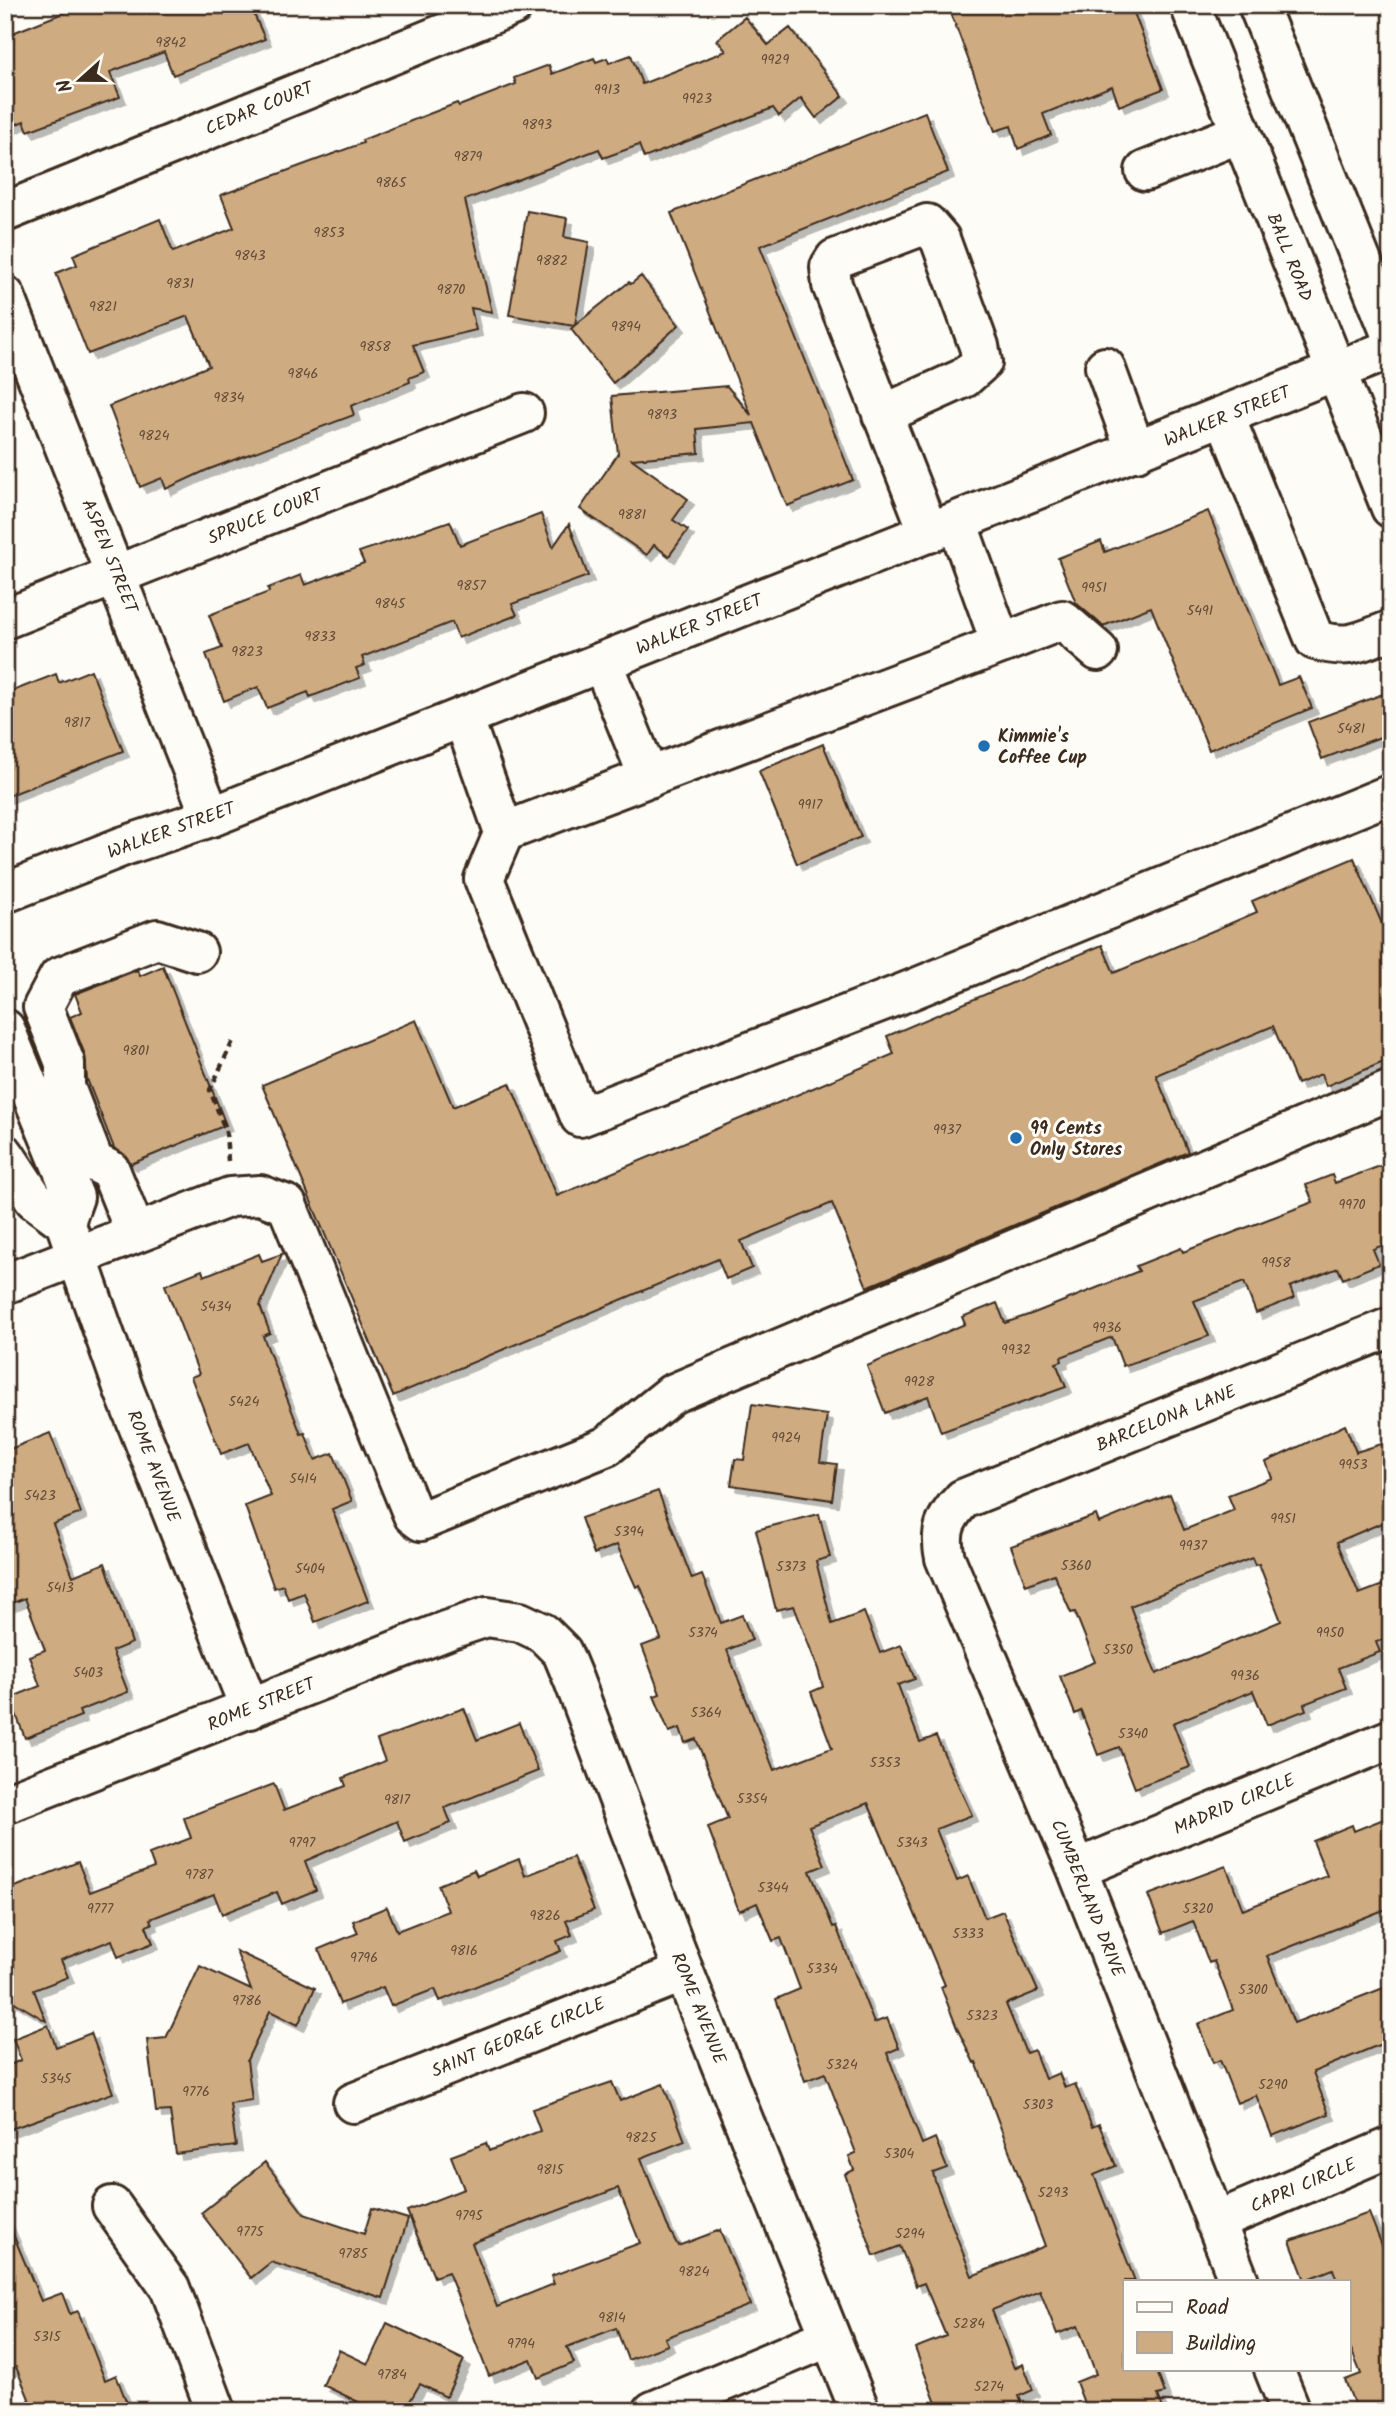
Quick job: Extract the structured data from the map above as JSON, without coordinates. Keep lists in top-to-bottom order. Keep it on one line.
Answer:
{"streets":{"street":["CEDAR COURT","BALL ROAD","WALKER STREET","SPRUCE COURT","ASPEN STREET","BARCELONA LANE","ROME AVENUE","ROME STREET","MADRID CIRCLE","CUMBERLAND DRIVE","SAINT GEORGE CIRCLE","CAPRI CIRCLE"]},"crossings":[["BALL ROAD","WALKER STREET"],["WALKER STREET","ASPEN STREET"],["SPRUCE COURT","ASPEN STREET"],["BARCELONA LANE","CUMBERLAND DRIVE"],["ROME AVENUE","ROME STREET"],["ROME AVENUE","SAINT GEORGE CIRCLE"],["MADRID CIRCLE","CUMBERLAND DRIVE"],["CUMBERLAND DRIVE","CAPRI CIRCLE"]],"places":["Kimmie's Coffee Cup","99 Cents Only Stores"],"house_numbers":["9842","9929","9913","9923","9893","9879","9865","9853","9843","9882","9831","9870","9821","9894","9858","9846","9834","9893","9824","9881","9857","9951","9845","5491","9833","9823","9817","5481","9917","9801","9937","9970","9958","5434","9936","9932","9928","5424","9924","9953","5414","5423","9951","5394","9937","5360","5373","5404","5413","5374","9950","5350","5403","9936","5364","5340","5353","5354","9817","9797","5343","9787","5344","9777","5320","9826","5333","9816","9796","5334","5300","9786","5323","5324","5345","5290","9776","5303","9825","5304","9815","5293","9795","9775","5294","9785","9824","9814","5284","5315","9794","9784","5274"],"legend":["Road","Building"],"north":"left"}
